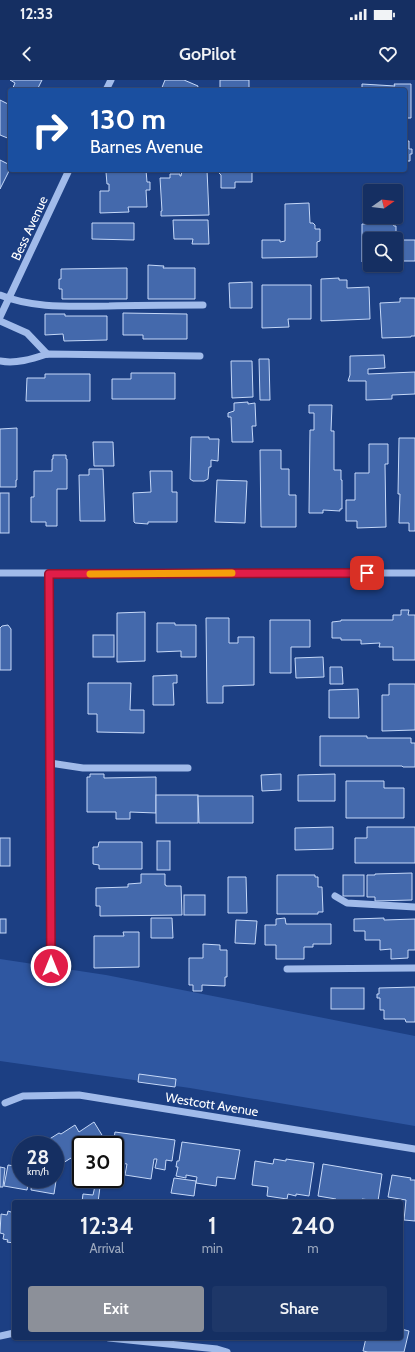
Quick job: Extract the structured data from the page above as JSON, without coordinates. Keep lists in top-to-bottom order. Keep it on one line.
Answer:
{"streets":{"street":["Bess Avenue","Westcott Avenue"]},"north":"right","page":{"status":"12:33","header":"GoPilot","turn":["130 m","Barnes Avenue"],"speed":"28 km/h","limit":"30","eta":["12:34","Arrival","1","min","240","m"],"buttons":["Exit","Share"]}}
